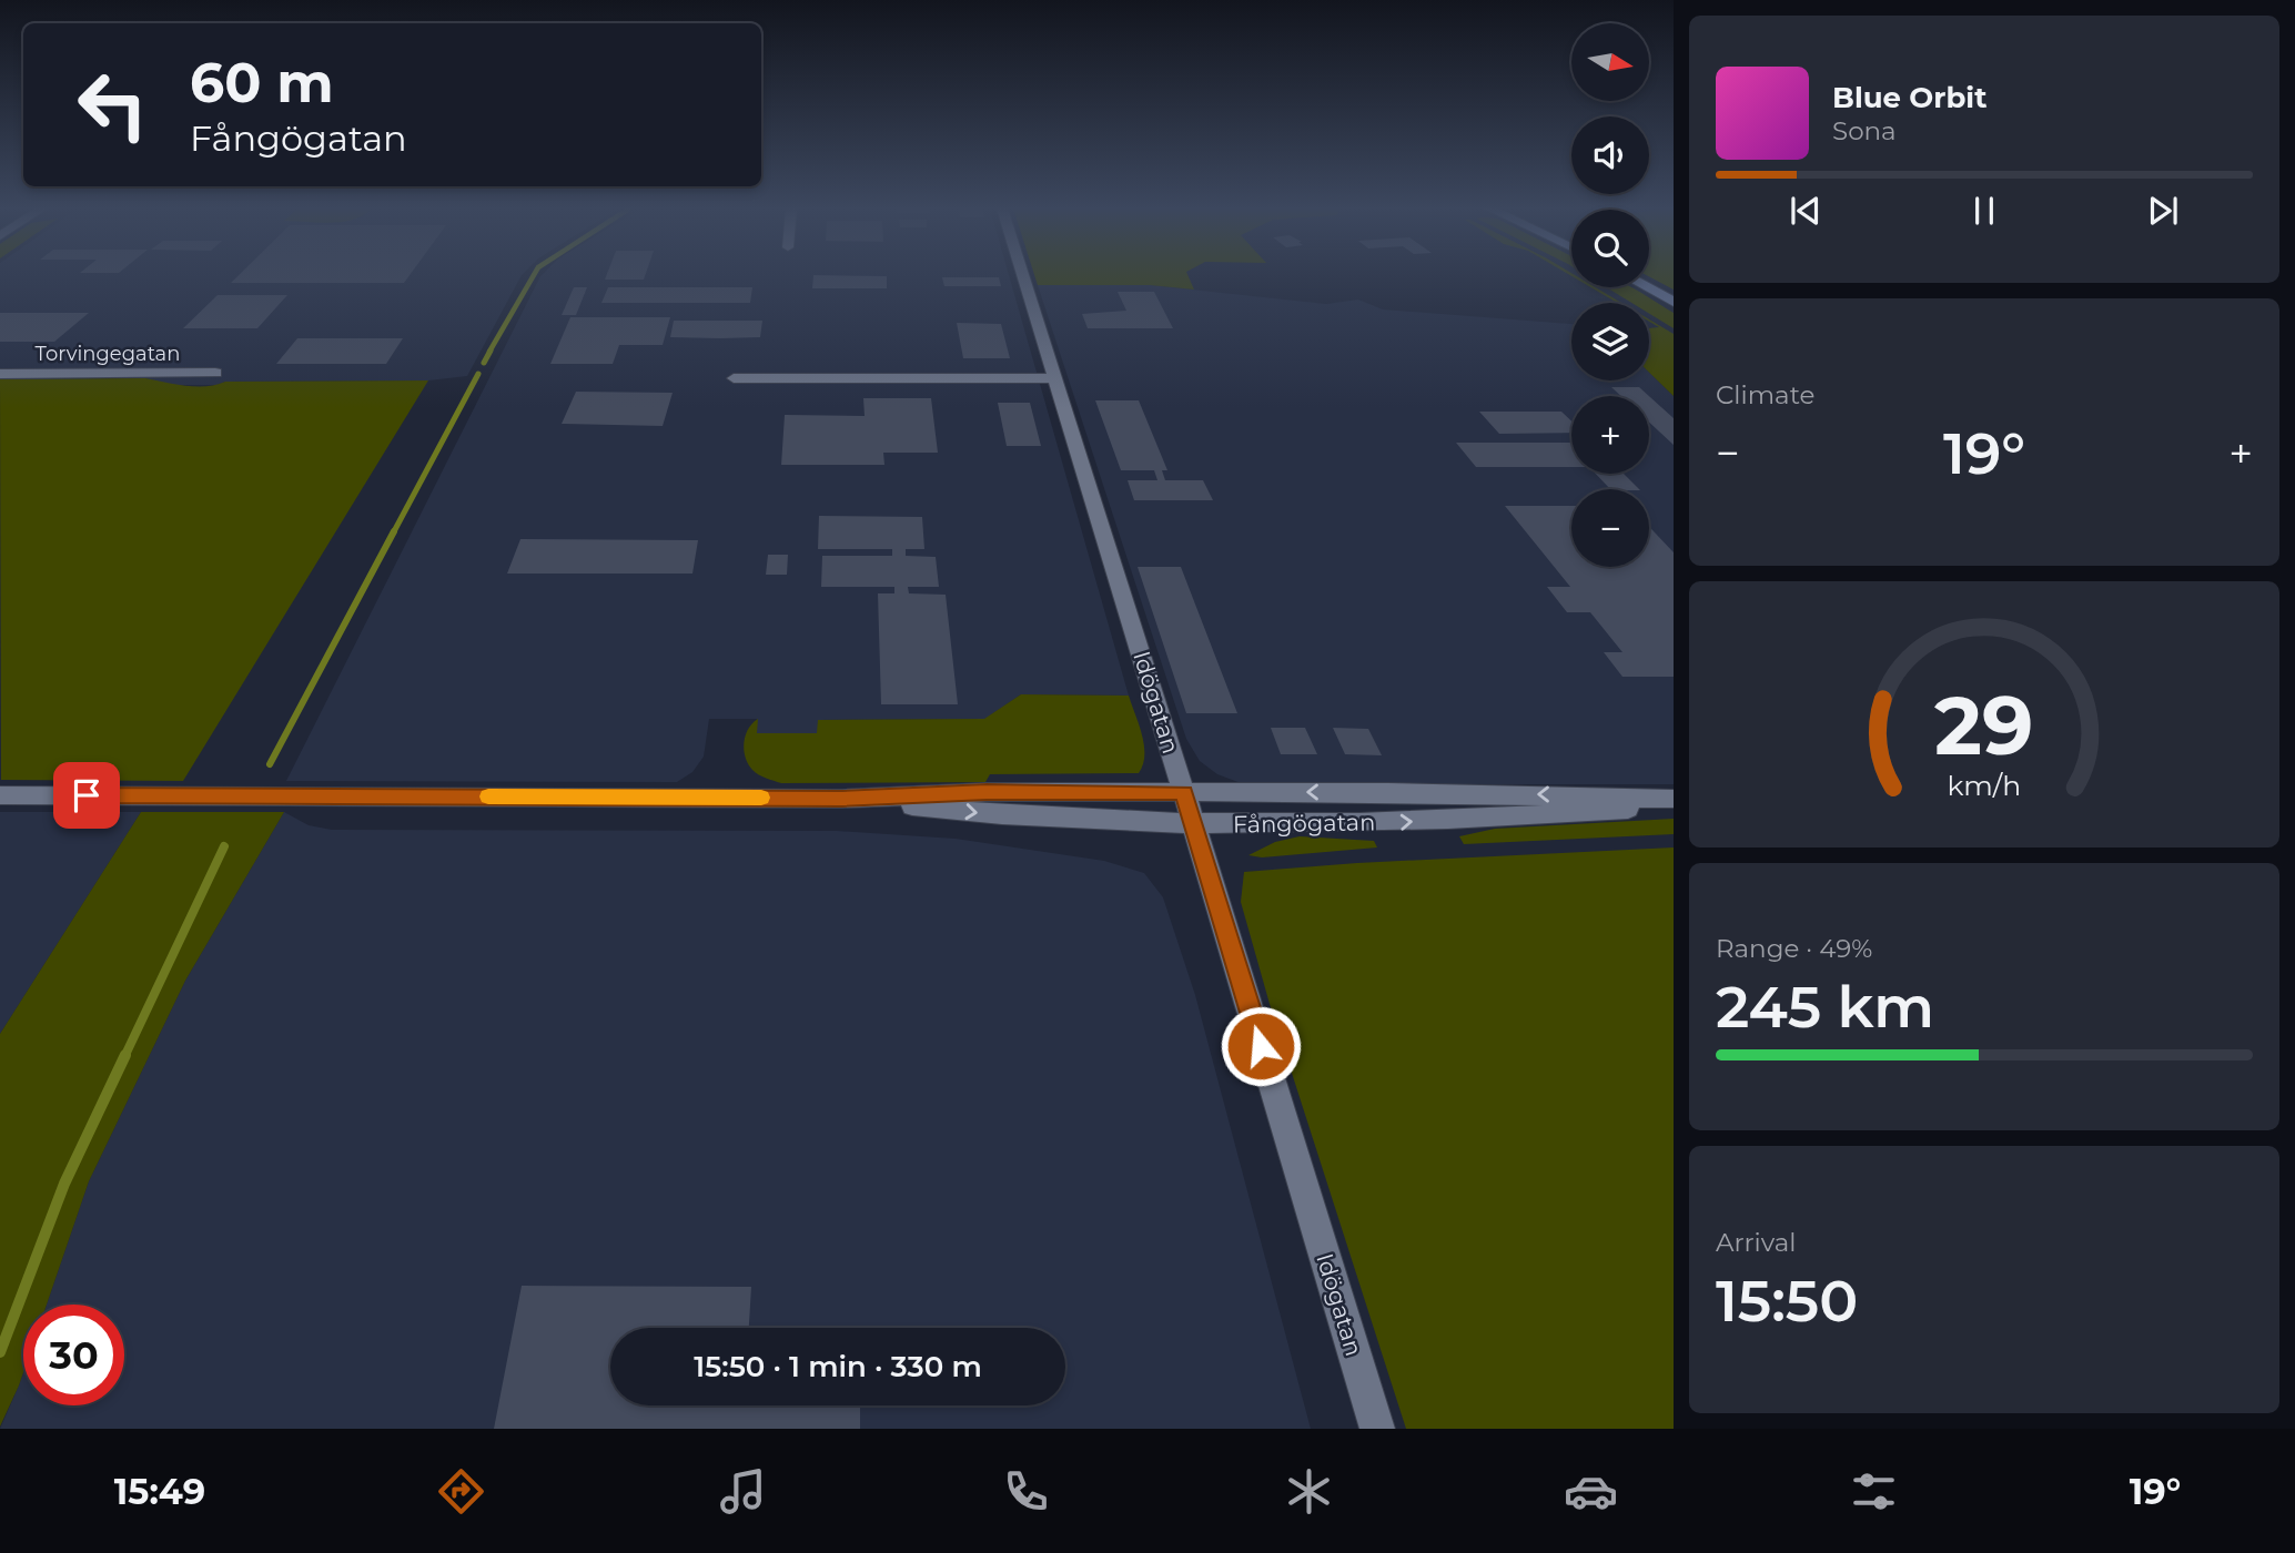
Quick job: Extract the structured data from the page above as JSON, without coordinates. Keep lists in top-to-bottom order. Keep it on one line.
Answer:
{"streets":{"street":["Torvingegatan","Idögatan","Fångögatan"]},"crossings":[["Idögatan","Fångögatan"]],"north":"right","page":{"map_buttons":["+","−"],"turn":["60 m","Fångögatan"],"song":["Blue Orbit","Sona"],"tile":["Climate",["Range · 49%","245 km"],["Arrival","15:50"]],"heat":["−","19°","+"],"limit":"30","trip":"15:50 · 1 min · 330 m","tabs":["15:49","19°"],"gauge":["29","km/h"]}}
